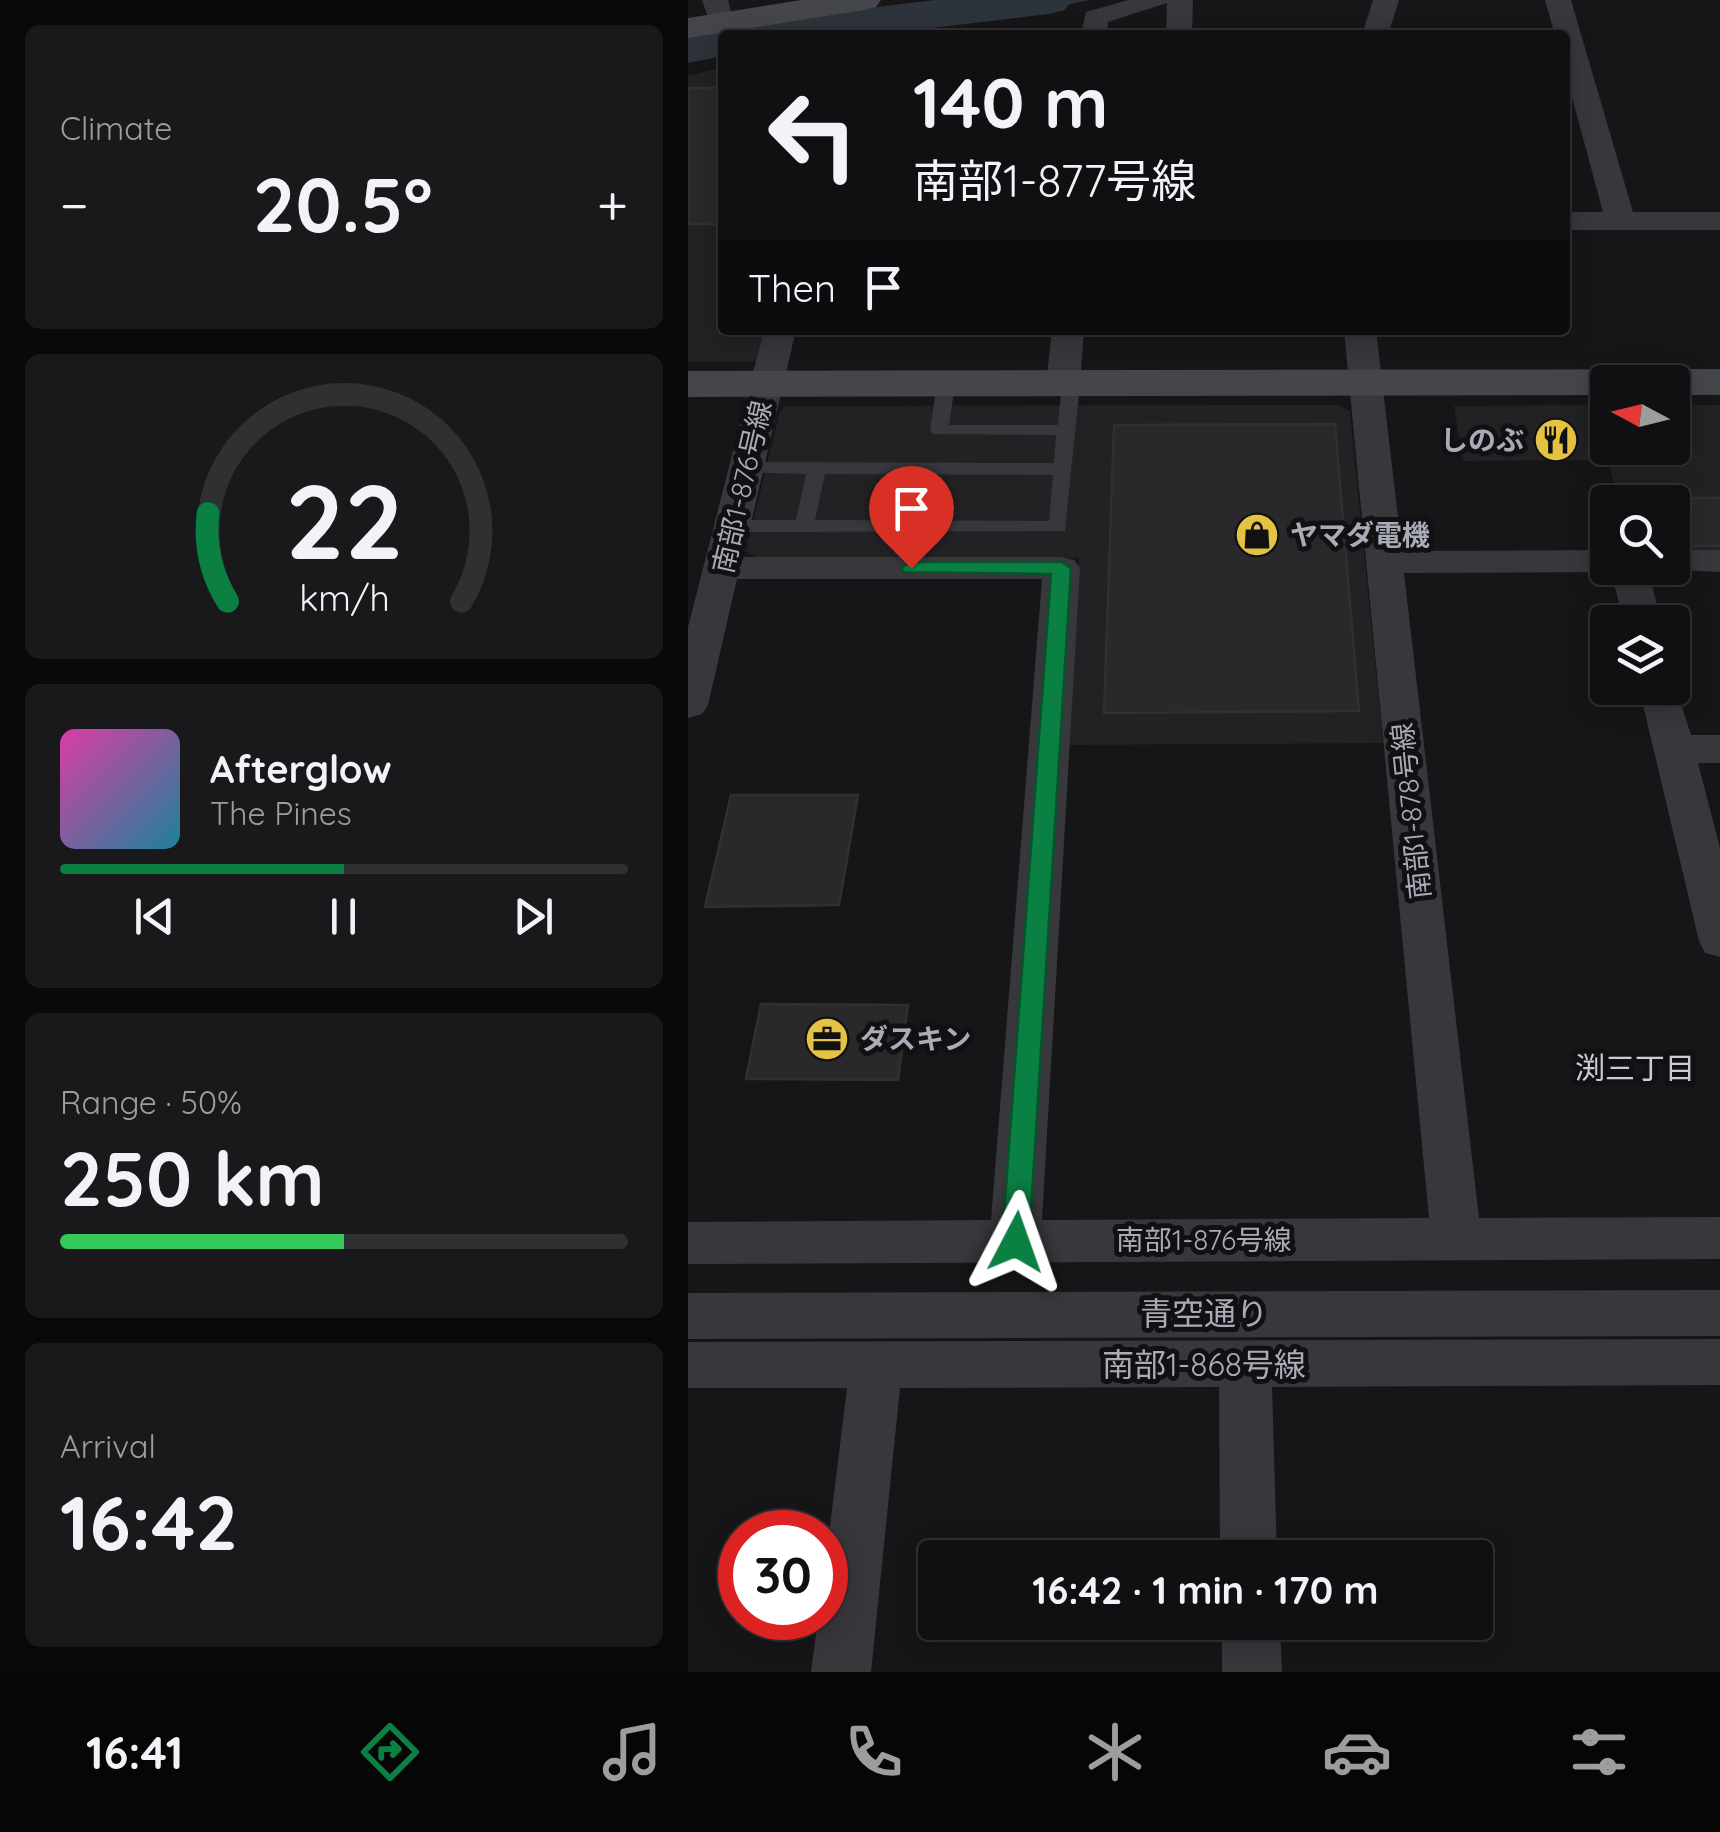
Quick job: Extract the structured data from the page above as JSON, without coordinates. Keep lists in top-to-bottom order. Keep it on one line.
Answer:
{"streets":{"street":["南部1-876号線","南部1-878号線","青空通り","南部1-868号線"]},"crossings":[["南部1-876号線","南部1-878号線"]],"districts":["渕三丁目"],"places":{"restaurant":["しのぶ"],"shop":["ヤマダ電機"],"office":["ダスキン"]},"north":"left","page":{"tile":["Climate",["Range · 50%","250 km"],["Arrival","16:42"]],"turn":["140 m","南部1-877号線"],"heat":["−","20.5°","+"],"then":"Then","song":["Afterglow","The Pines"],"limit":"30","trip":"16:42 · 1 min · 170 m","tabs":"16:41","gauge":["22","km/h"]}}
